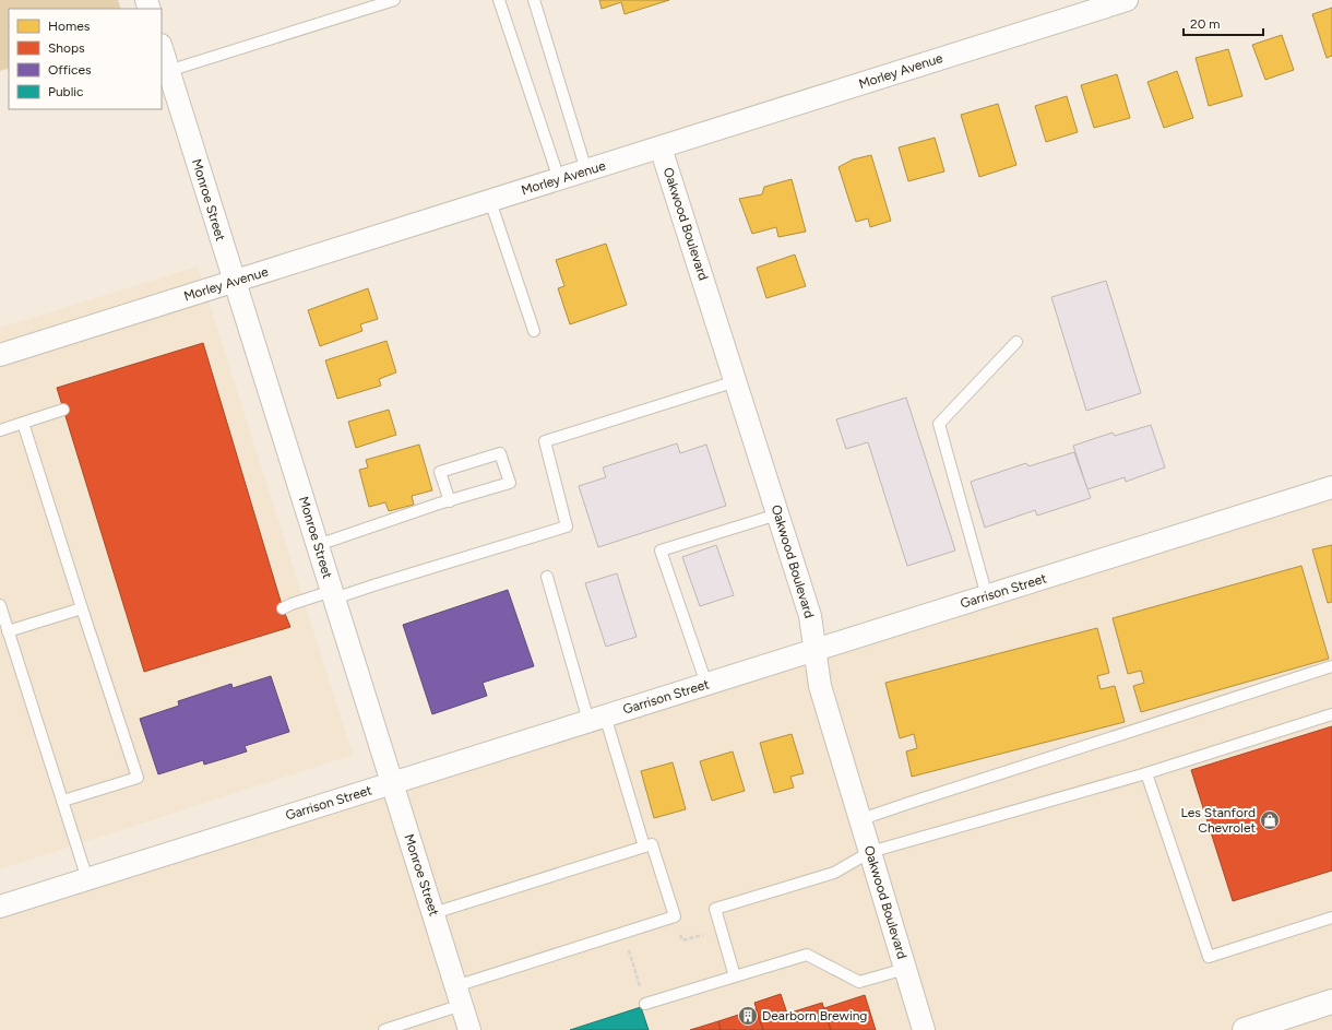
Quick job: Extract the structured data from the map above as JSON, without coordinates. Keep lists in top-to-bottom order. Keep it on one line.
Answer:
{"streets":{"street":["Morley Avenue","Monroe Street","Oakwood Boulevard","Garrison Street"]},"crossings":[["Morley Avenue","Monroe Street"],["Morley Avenue","Oakwood Boulevard"],["Monroe Street","Garrison Street"],["Oakwood Boulevard","Garrison Street"]],"places":{"shop":["Les Stanford Chevrolet"],"building":["Dearborn Brewing"]},"legend":["Homes","Shops","Offices","Public"],"scale_bar":"20 m"}
